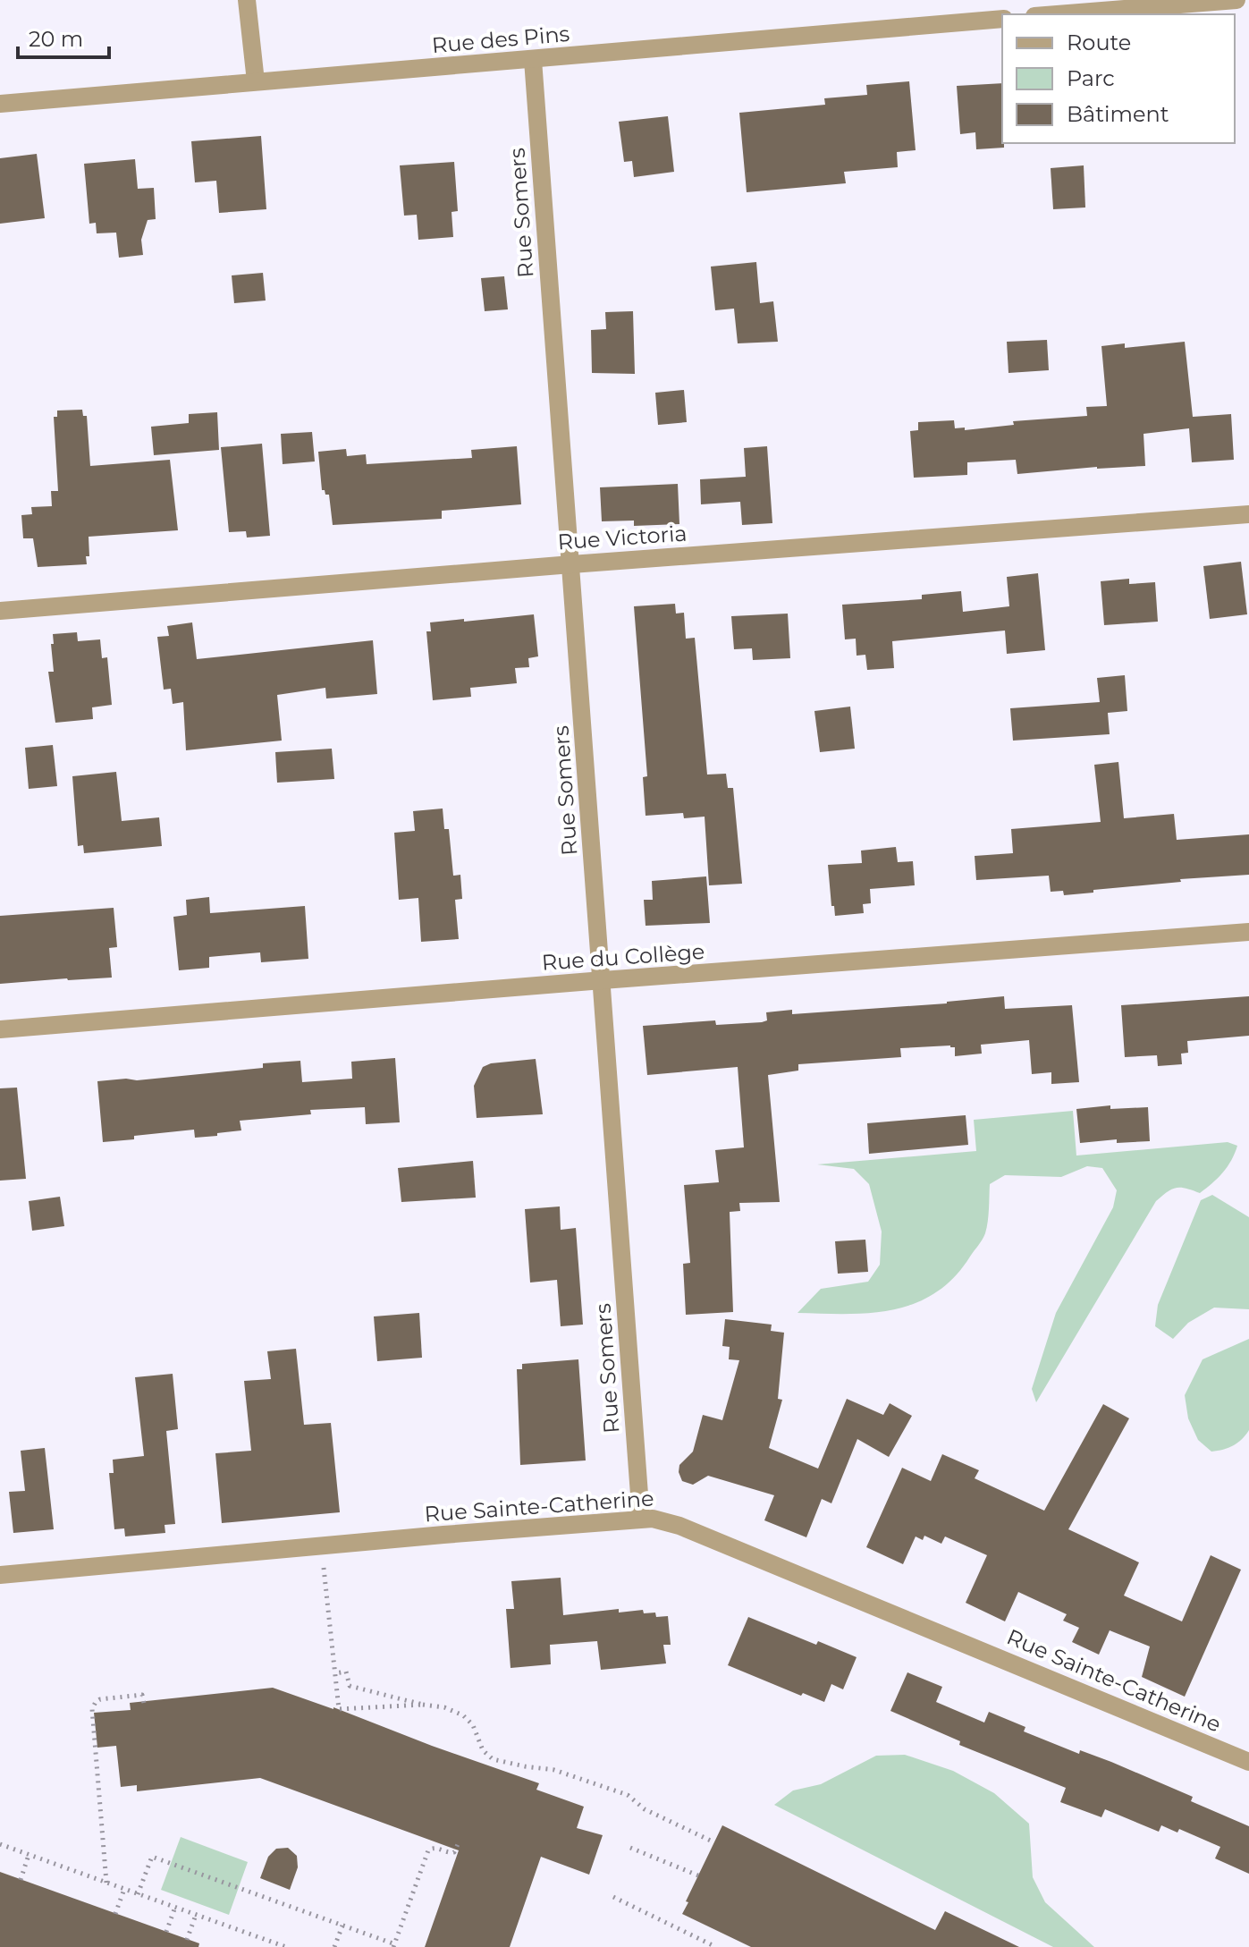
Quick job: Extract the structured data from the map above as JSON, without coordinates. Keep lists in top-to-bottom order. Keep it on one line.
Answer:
{"streets":{"street":["Rue des Pins","Rue Somers","Rue Victoria","Rue du Collège","Rue Sainte-Catherine"]},"crossings":[["Rue des Pins","Rue Somers"],["Rue Somers","Rue Victoria"],["Rue Somers","Rue du Collège"],["Rue Somers","Rue Sainte-Catherine"]],"legend":["Route","Parc","Bâtiment"],"scale_bar":"20 m"}
